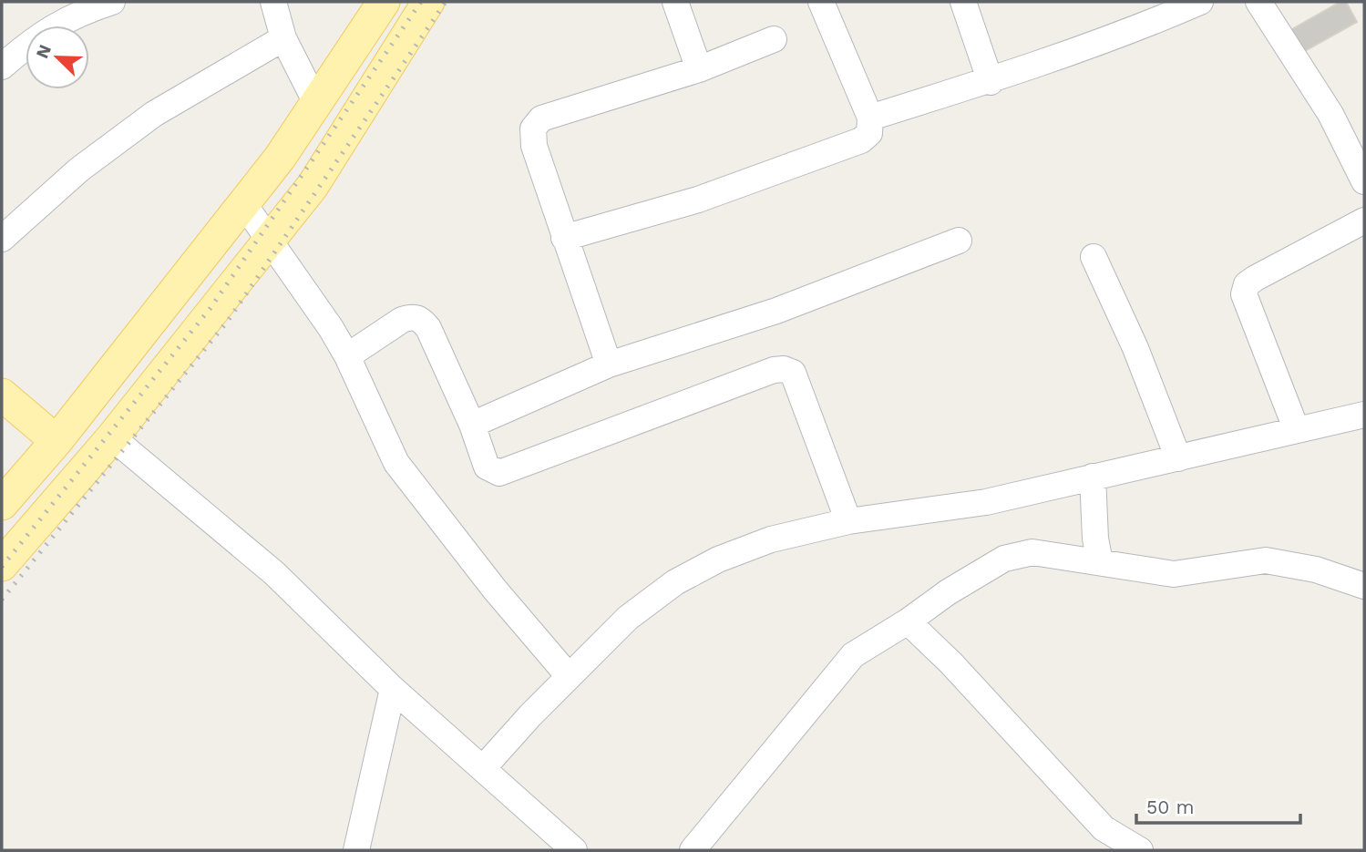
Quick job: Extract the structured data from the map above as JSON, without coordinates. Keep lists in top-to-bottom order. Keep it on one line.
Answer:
{"scale_bar":"50 m","north":"top left"}
